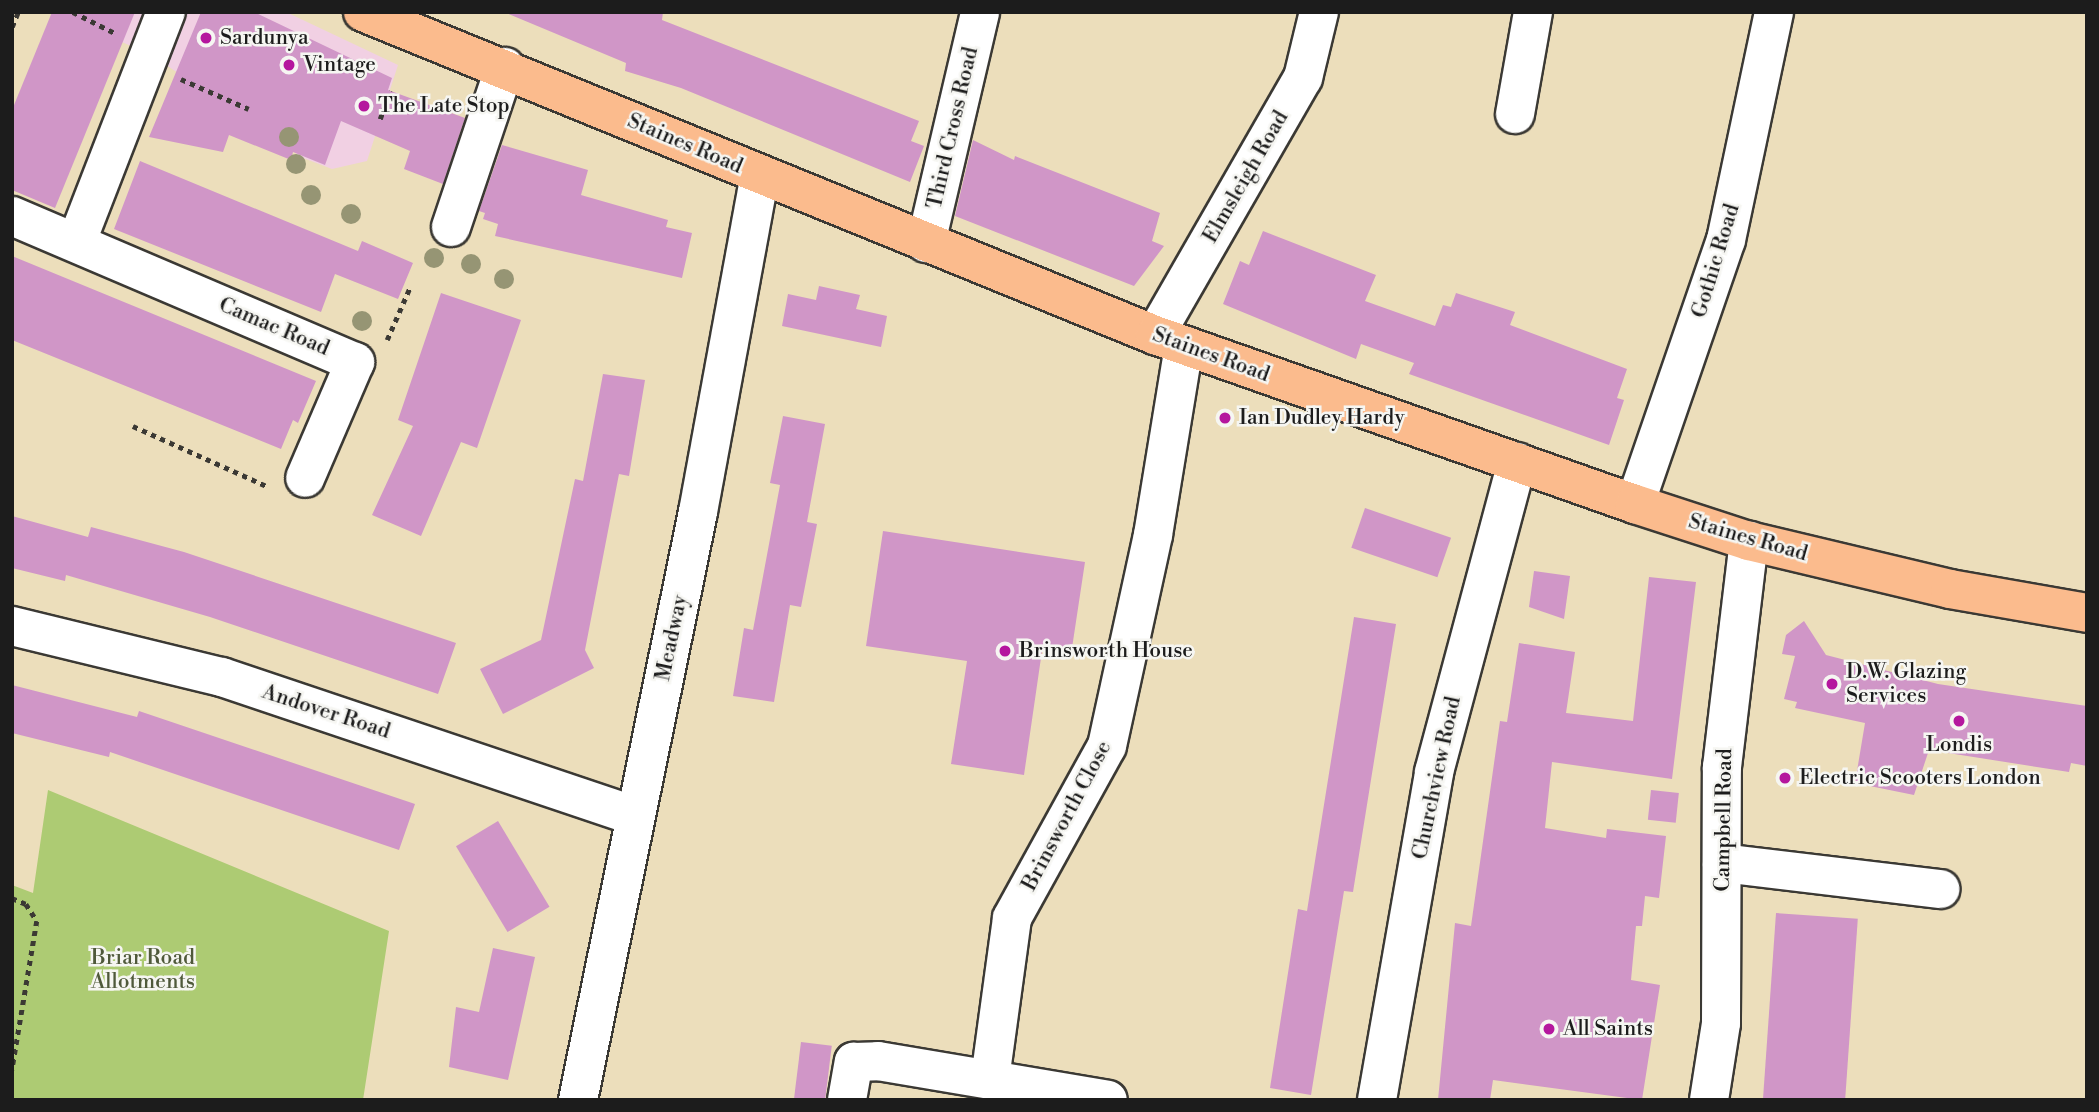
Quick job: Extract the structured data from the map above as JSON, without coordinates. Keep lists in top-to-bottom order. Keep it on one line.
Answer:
{"streets":{"main road":["Staines Road"],"street":["Third Cross Road","Elmsleigh Road","Gothic Road","Camac Road","Meadway","Andover Road","Churchview Road","Brinsworth Close","Campbell Road"]},"crossings":[["Third Cross Road","Staines Road"],["Staines Road","Elmsleigh Road"],["Staines Road","Gothic Road"],["Staines Road","Meadway"],["Staines Road","Churchview Road"],["Staines Road","Brinsworth Close"],["Staines Road","Campbell Road"],["Elmsleigh Road","Brinsworth Close"],["Meadway","Andover Road"]],"parks":["Briar Road Allotments"],"places":["Sardunya","Vintage","The Late Stop","Ian Dudley Hardy","Brinsworth House","D.W. Glazing Services","Londis","Electric Scooters London","All Saints"]}
